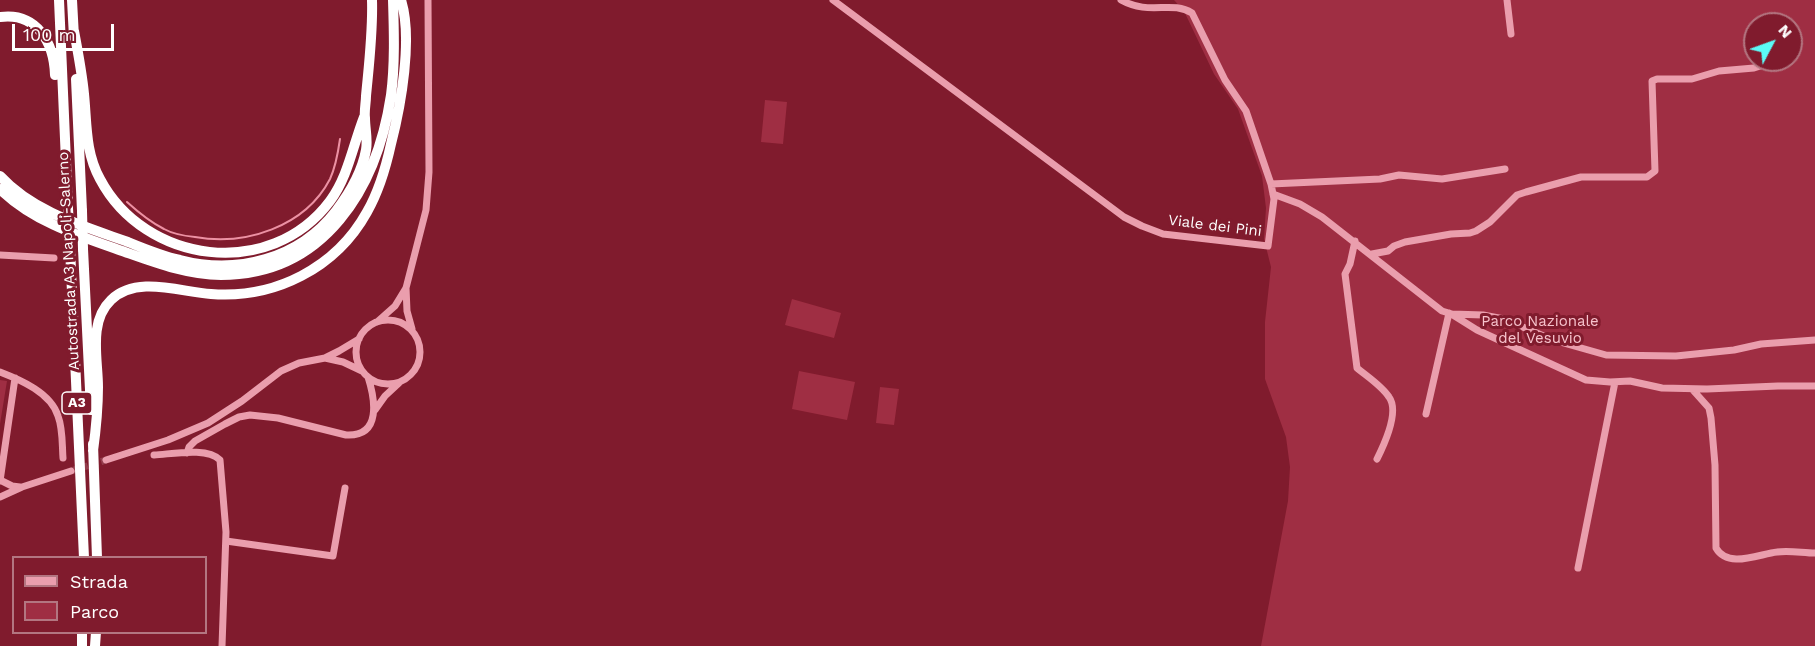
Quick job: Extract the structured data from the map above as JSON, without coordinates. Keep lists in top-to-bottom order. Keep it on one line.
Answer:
{"streets":{"highway":["Autostrada A3 Napoli-Salerno","A3"],"street":["Viale dei Pini"]},"parks":["Parco Nazionale del Vesuvio"],"legend":["Strada","Parco"],"scale_bar":"100 m","north":"top right"}
